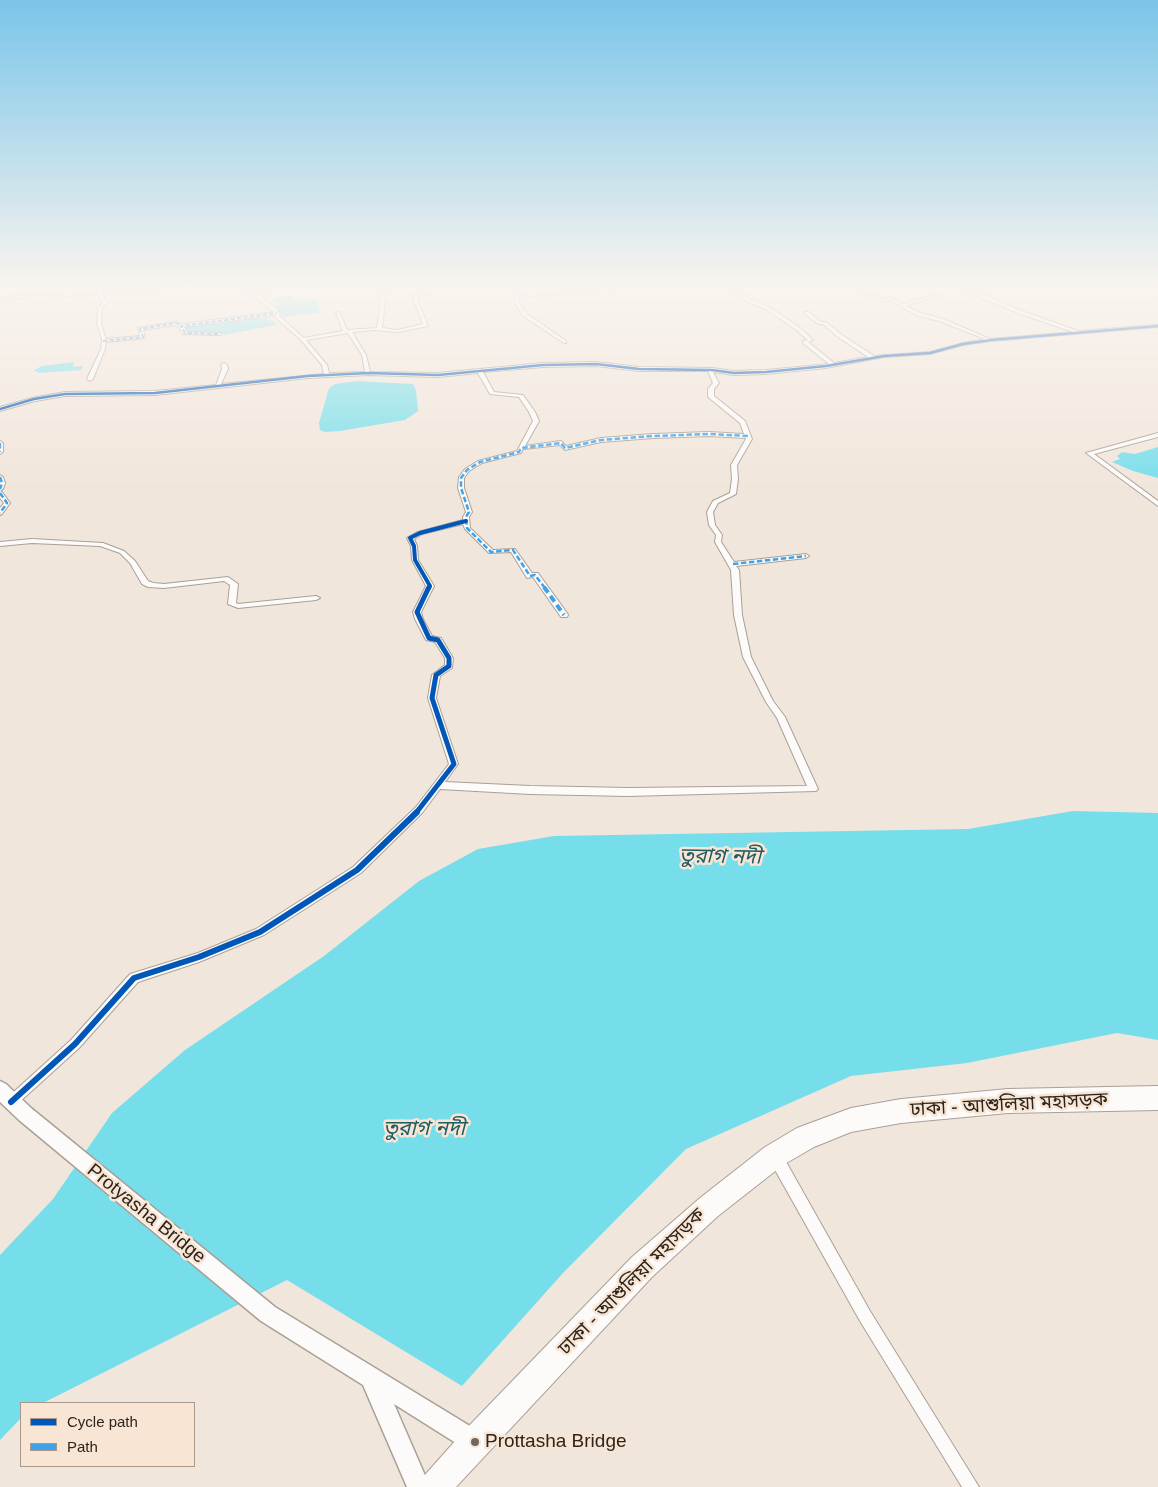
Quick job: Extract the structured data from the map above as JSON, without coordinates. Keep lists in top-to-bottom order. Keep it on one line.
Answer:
{"streets":{"highway":["ঢাকা - আশুলিয়া মহাসড়ক"],"street":["Protyasha Bridge"]},"crossings":[["ঢাকা - আশুলিয়া মহাসড়ক","Protyasha Bridge"]],"water":["তুরাগ নদী"],"places":["Prottasha Bridge"],"legend":["Cycle path","Path"]}
